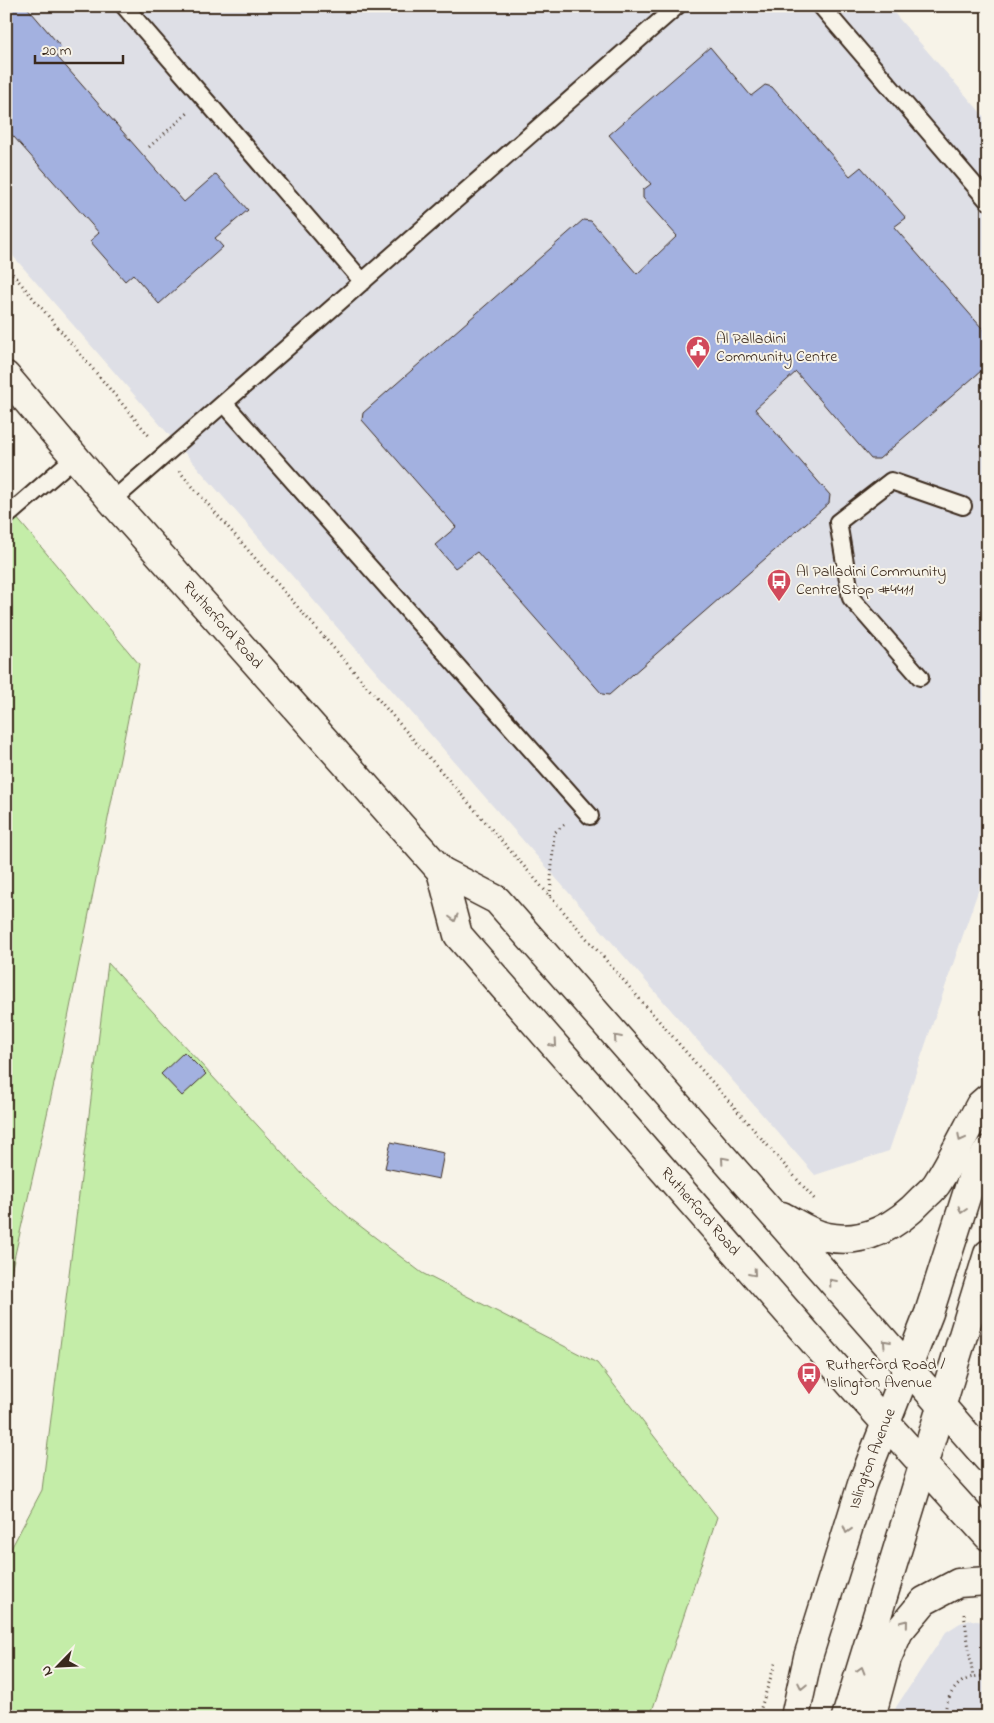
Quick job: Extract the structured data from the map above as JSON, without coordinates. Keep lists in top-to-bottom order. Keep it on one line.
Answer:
{"streets":{"main road":["Rutherford Road","Islington Avenue"]},"crossings":[["Rutherford Road","Islington Avenue"]],"places":{"public building":["Al Palladini Community Centre"],"bus stop":["Al Palladini Community Centre Stop #4411","Rutherford Road / Islington Avenue"]},"scale_bar":"20 m","north":"bottom left"}
